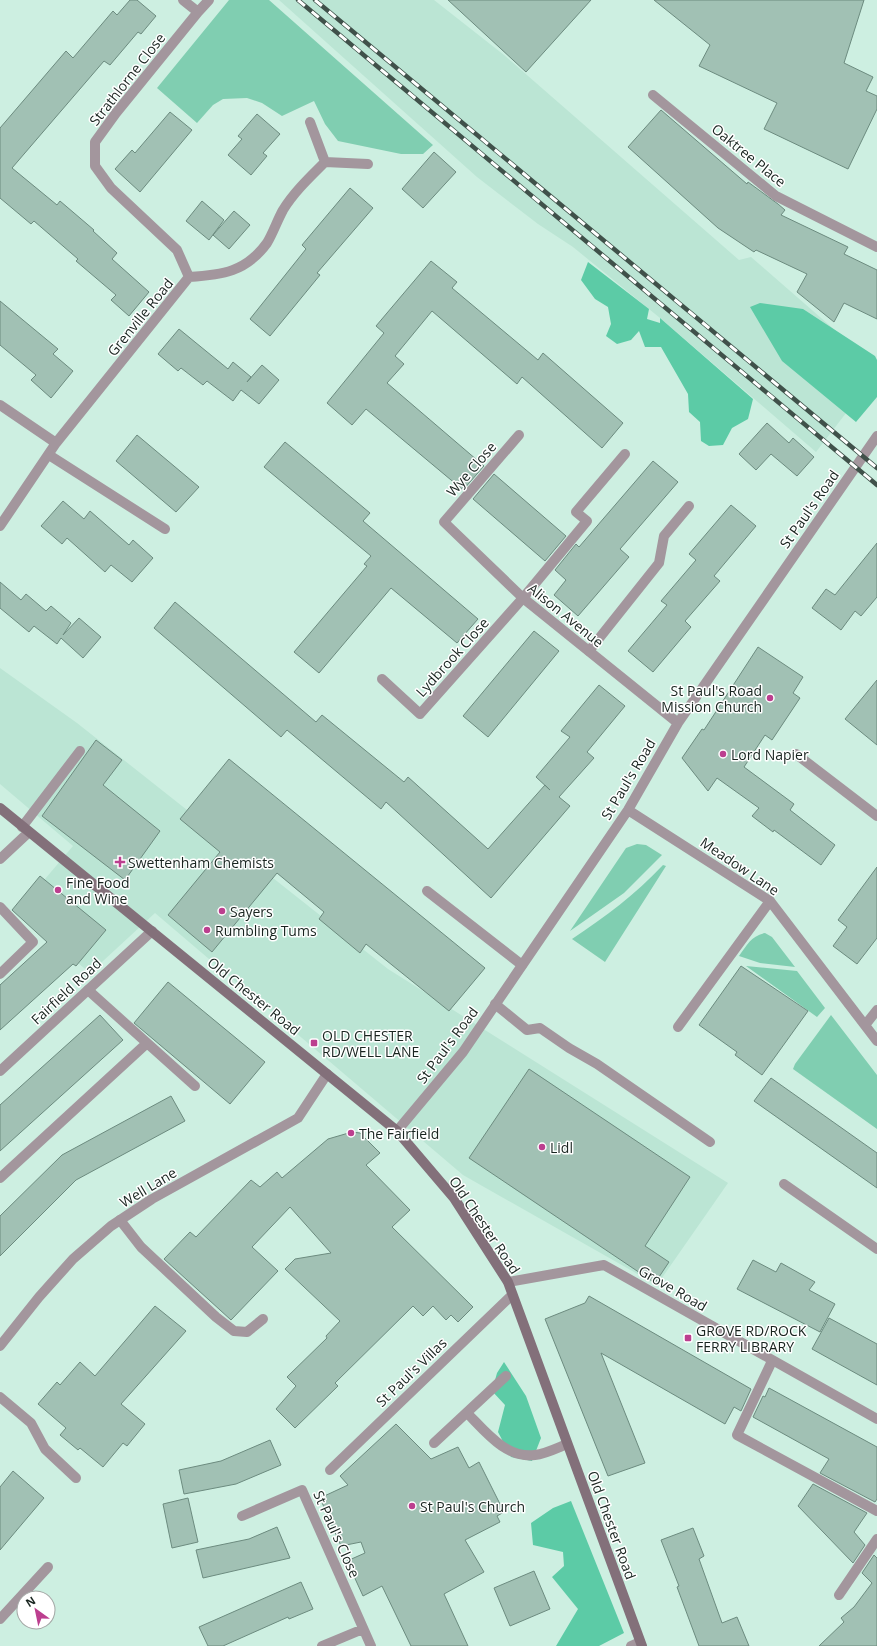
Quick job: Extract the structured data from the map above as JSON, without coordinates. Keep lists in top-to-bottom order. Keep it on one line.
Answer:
{"streets":{"main road":["Old Chester Road"],"street":["Strathlorne Close","Oaktree Place","Grenville Road","Wye Close","St Paul's Road","Alison Avenue","Lydbrook Close","Meadow Lane","Fairfield Road","Well Lane","Grove Road","St Paul's Villas","St Paul's Close"]},"crossings":[["Strathlorne Close","Grenville Road"],["Wye Close","Alison Avenue"],["St Paul's Road","Alison Avenue"],["St Paul's Road","Meadow Lane"],["St Paul's Road","Old Chester Road"],["Alison Avenue","Lydbrook Close"],["Fairfield Road","Old Chester Road"],["Old Chester Road","Well Lane"],["Old Chester Road","Grove Road"],["Old Chester Road","St Paul's Villas"]],"places":{"other":["St Paul's Road Mission Church","Lord Napier","Fine Food and Wine","Sayers","Rumbling Tums","The Fairfield","Lidl","St Paul's Church"],"health":["Swettenham Chemists"],"transit":["OLD CHESTER RD/WELL LANE","GROVE RD/ROCK FERRY LIBRARY"]},"north":"top left"}
